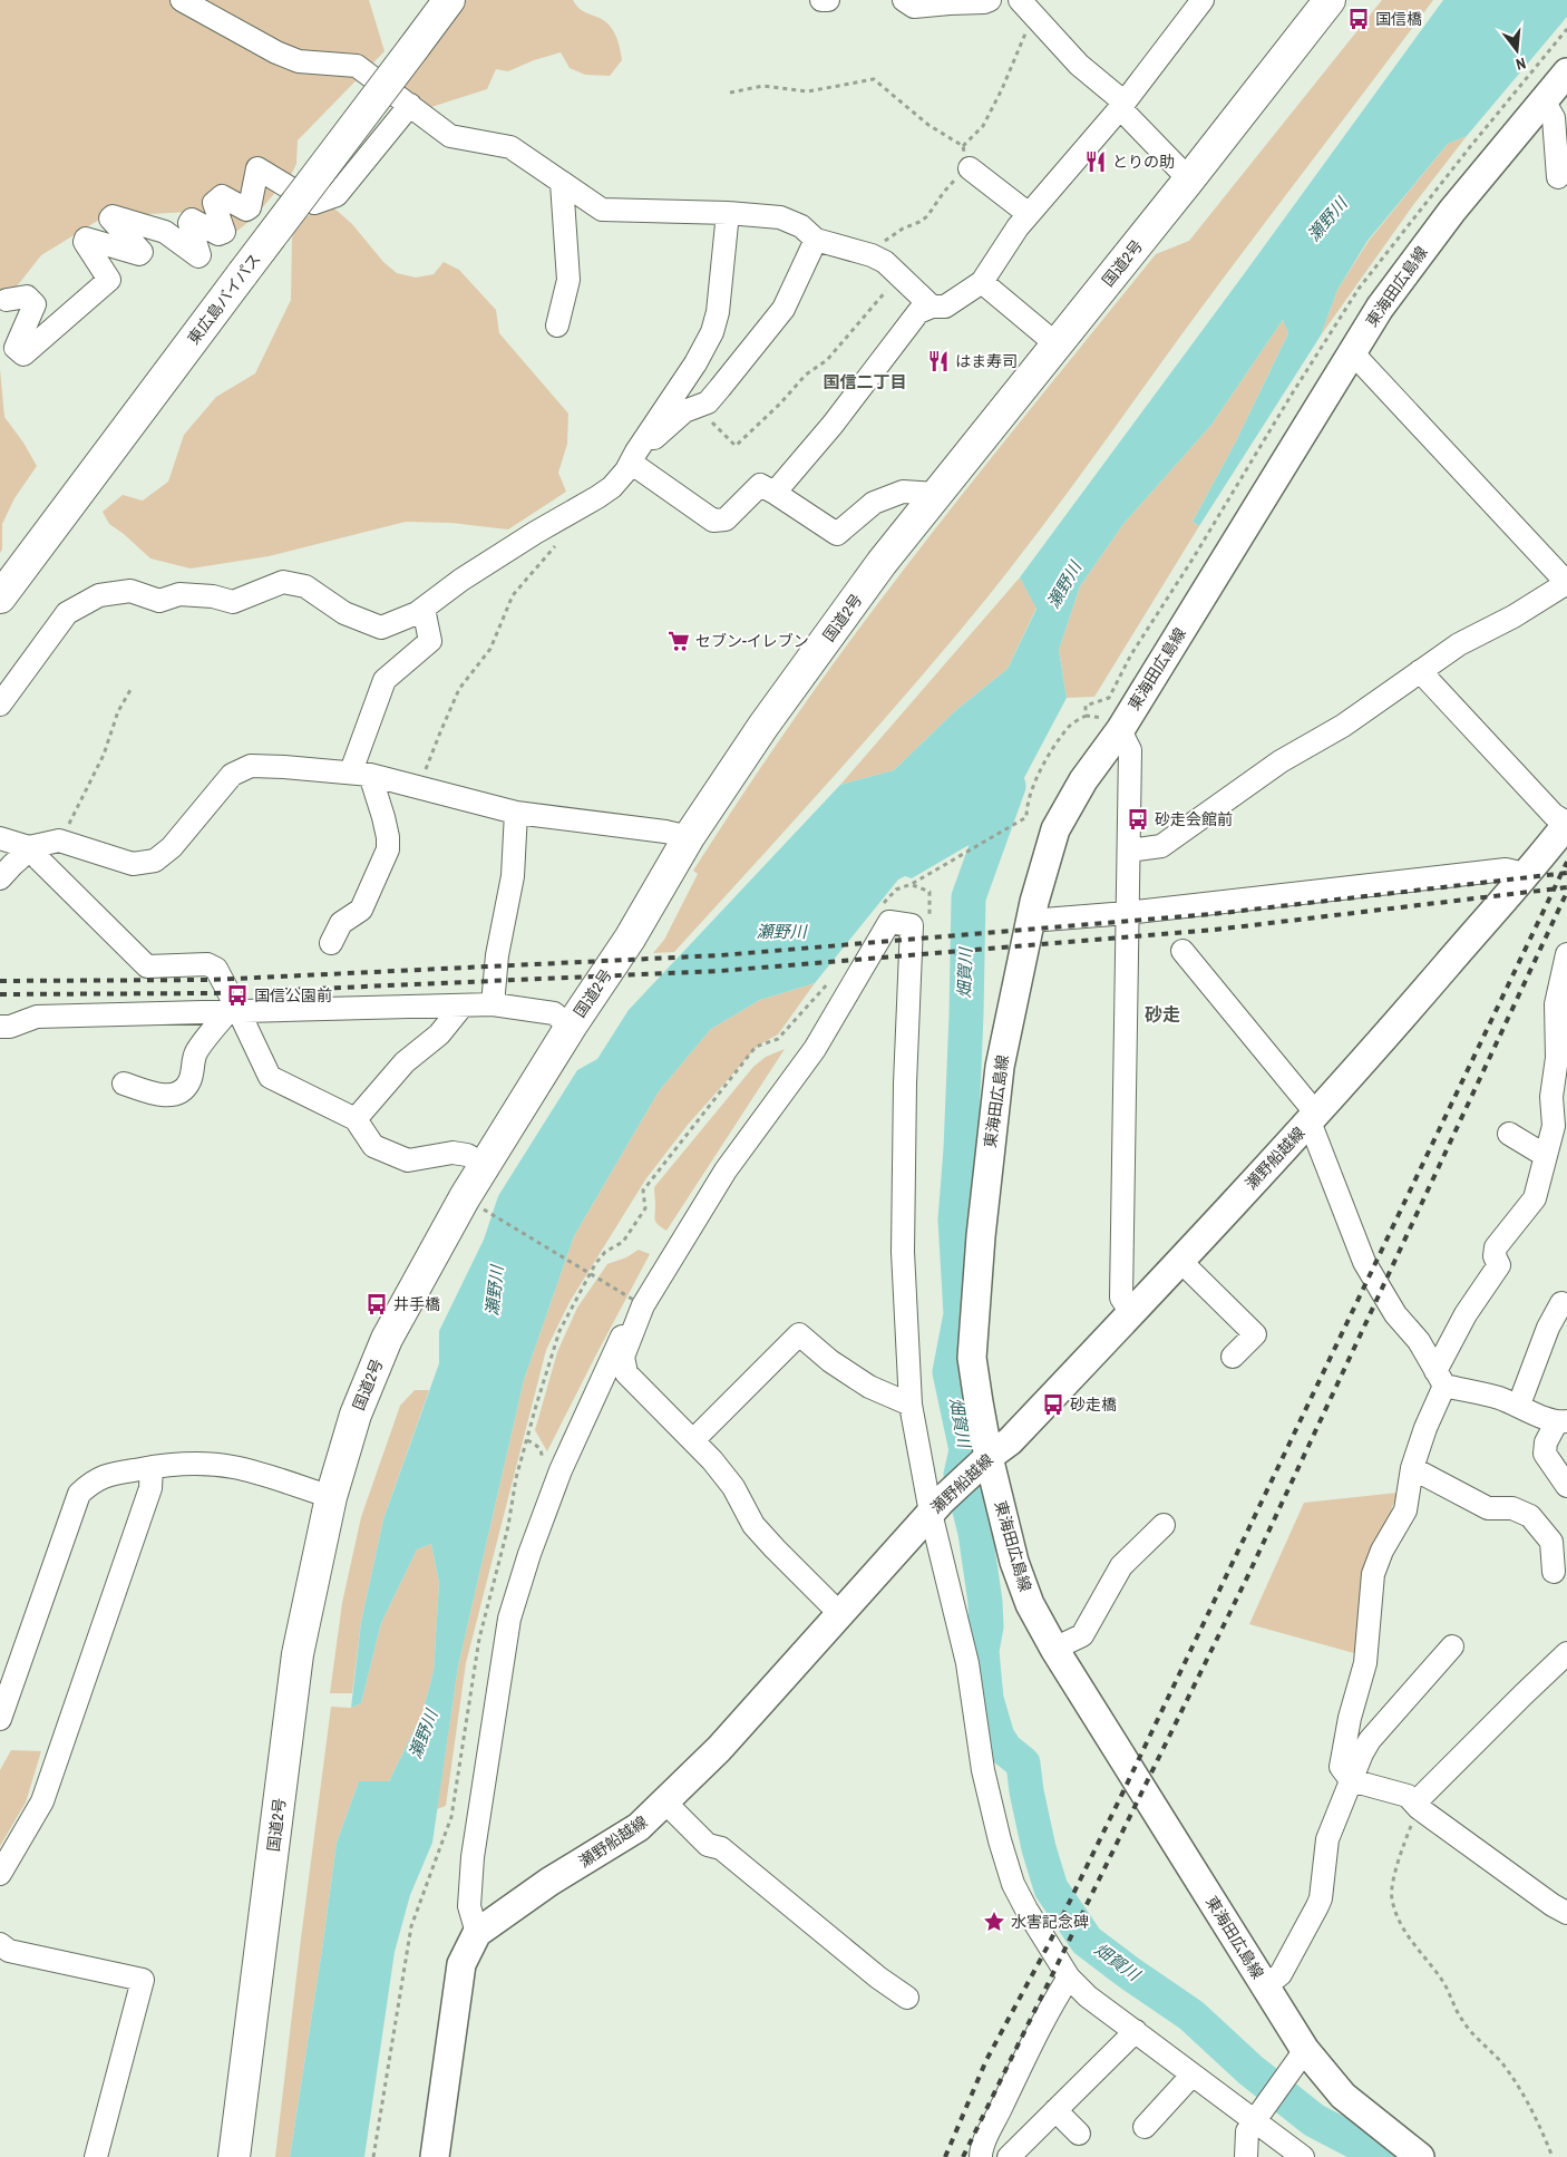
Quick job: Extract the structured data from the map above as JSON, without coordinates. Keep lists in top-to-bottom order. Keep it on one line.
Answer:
{"streets":{"highway":["国道2号","東広島バイパス"],"main road":["東海田広島線","瀬野船越線"]},"crossings":[["東海田広島線","瀬野船越線"]],"districts":["国信二丁目","砂走"],"water":["瀬野川","畑賀川"],"places":{"bus stop":["国信橋","砂走会館前","国信公園前","井手橋","砂走橋"],"restaurant":["とりの助","はま寿司"],"supermarket":["セブン-イレブン"],"place":["水害記念碑"]},"north":"bottom"}
